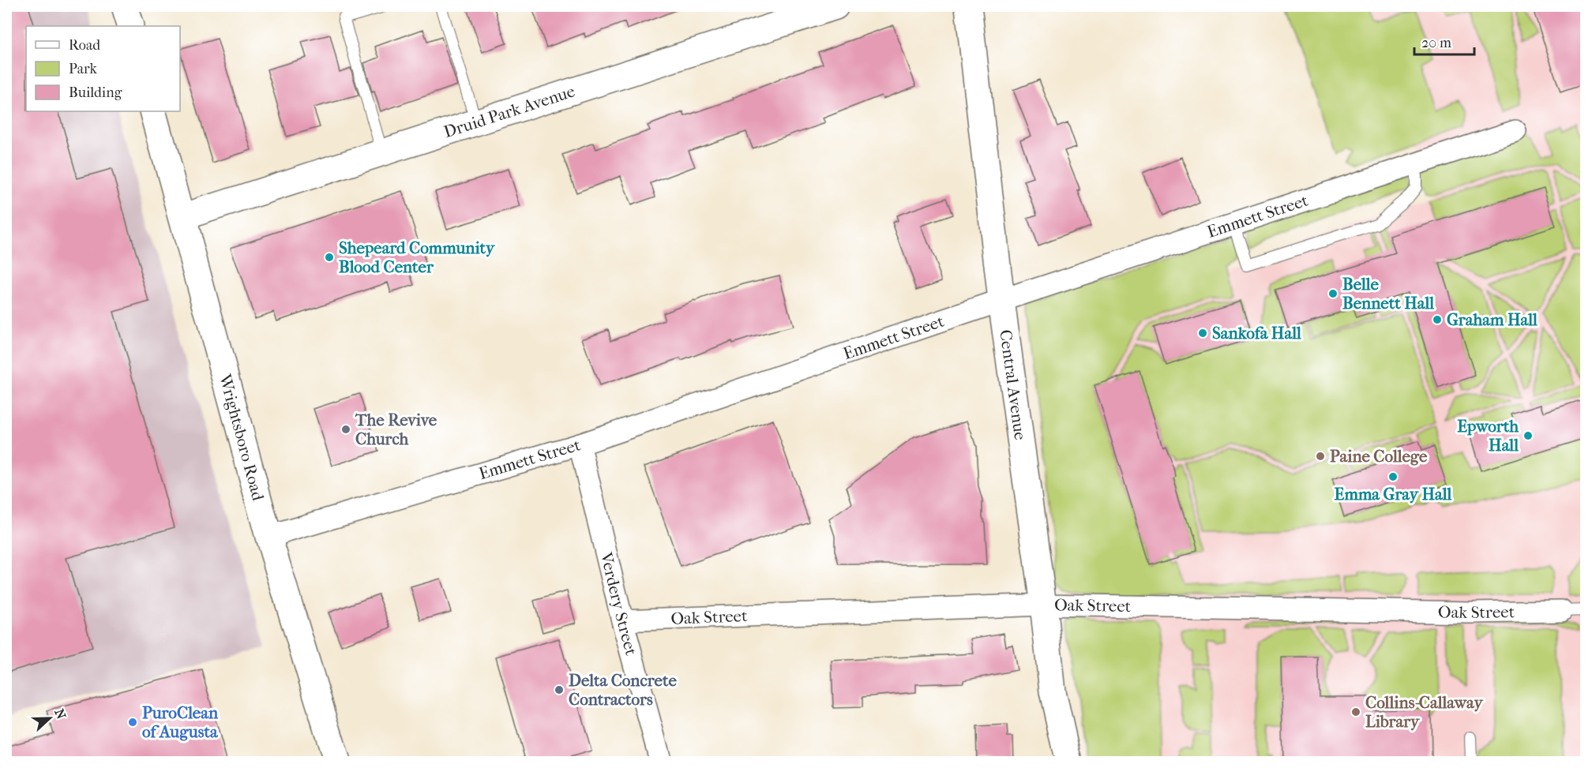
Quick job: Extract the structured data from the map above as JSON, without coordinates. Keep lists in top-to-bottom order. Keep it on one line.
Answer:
{"streets":{"main road":["Druid Park Avenue","Central Avenue","Wrightsboro Road"],"street":["Emmett Street","Verdery Street","Oak Street"]},"crossings":[["Druid Park Avenue","Wrightsboro Road"],["Emmett Street","Central Avenue"],["Emmett Street","Wrightsboro Road"],["Emmett Street","Verdery Street"],["Central Avenue","Oak Street"],["Verdery Street","Oak Street"]],"places":["Shepeard Community Blood Center","Belle Bennett Hall","Graham Hall","Sankofa Hall","The Revive Church","Epworth Hall","Paine College","Emma Gray Hall","Delta Concrete Contractors","Collins-Callaway Library","PuroClean of Augusta"],"legend":["Road","Park","Building"],"scale_bar":"20 m","north":"right"}
